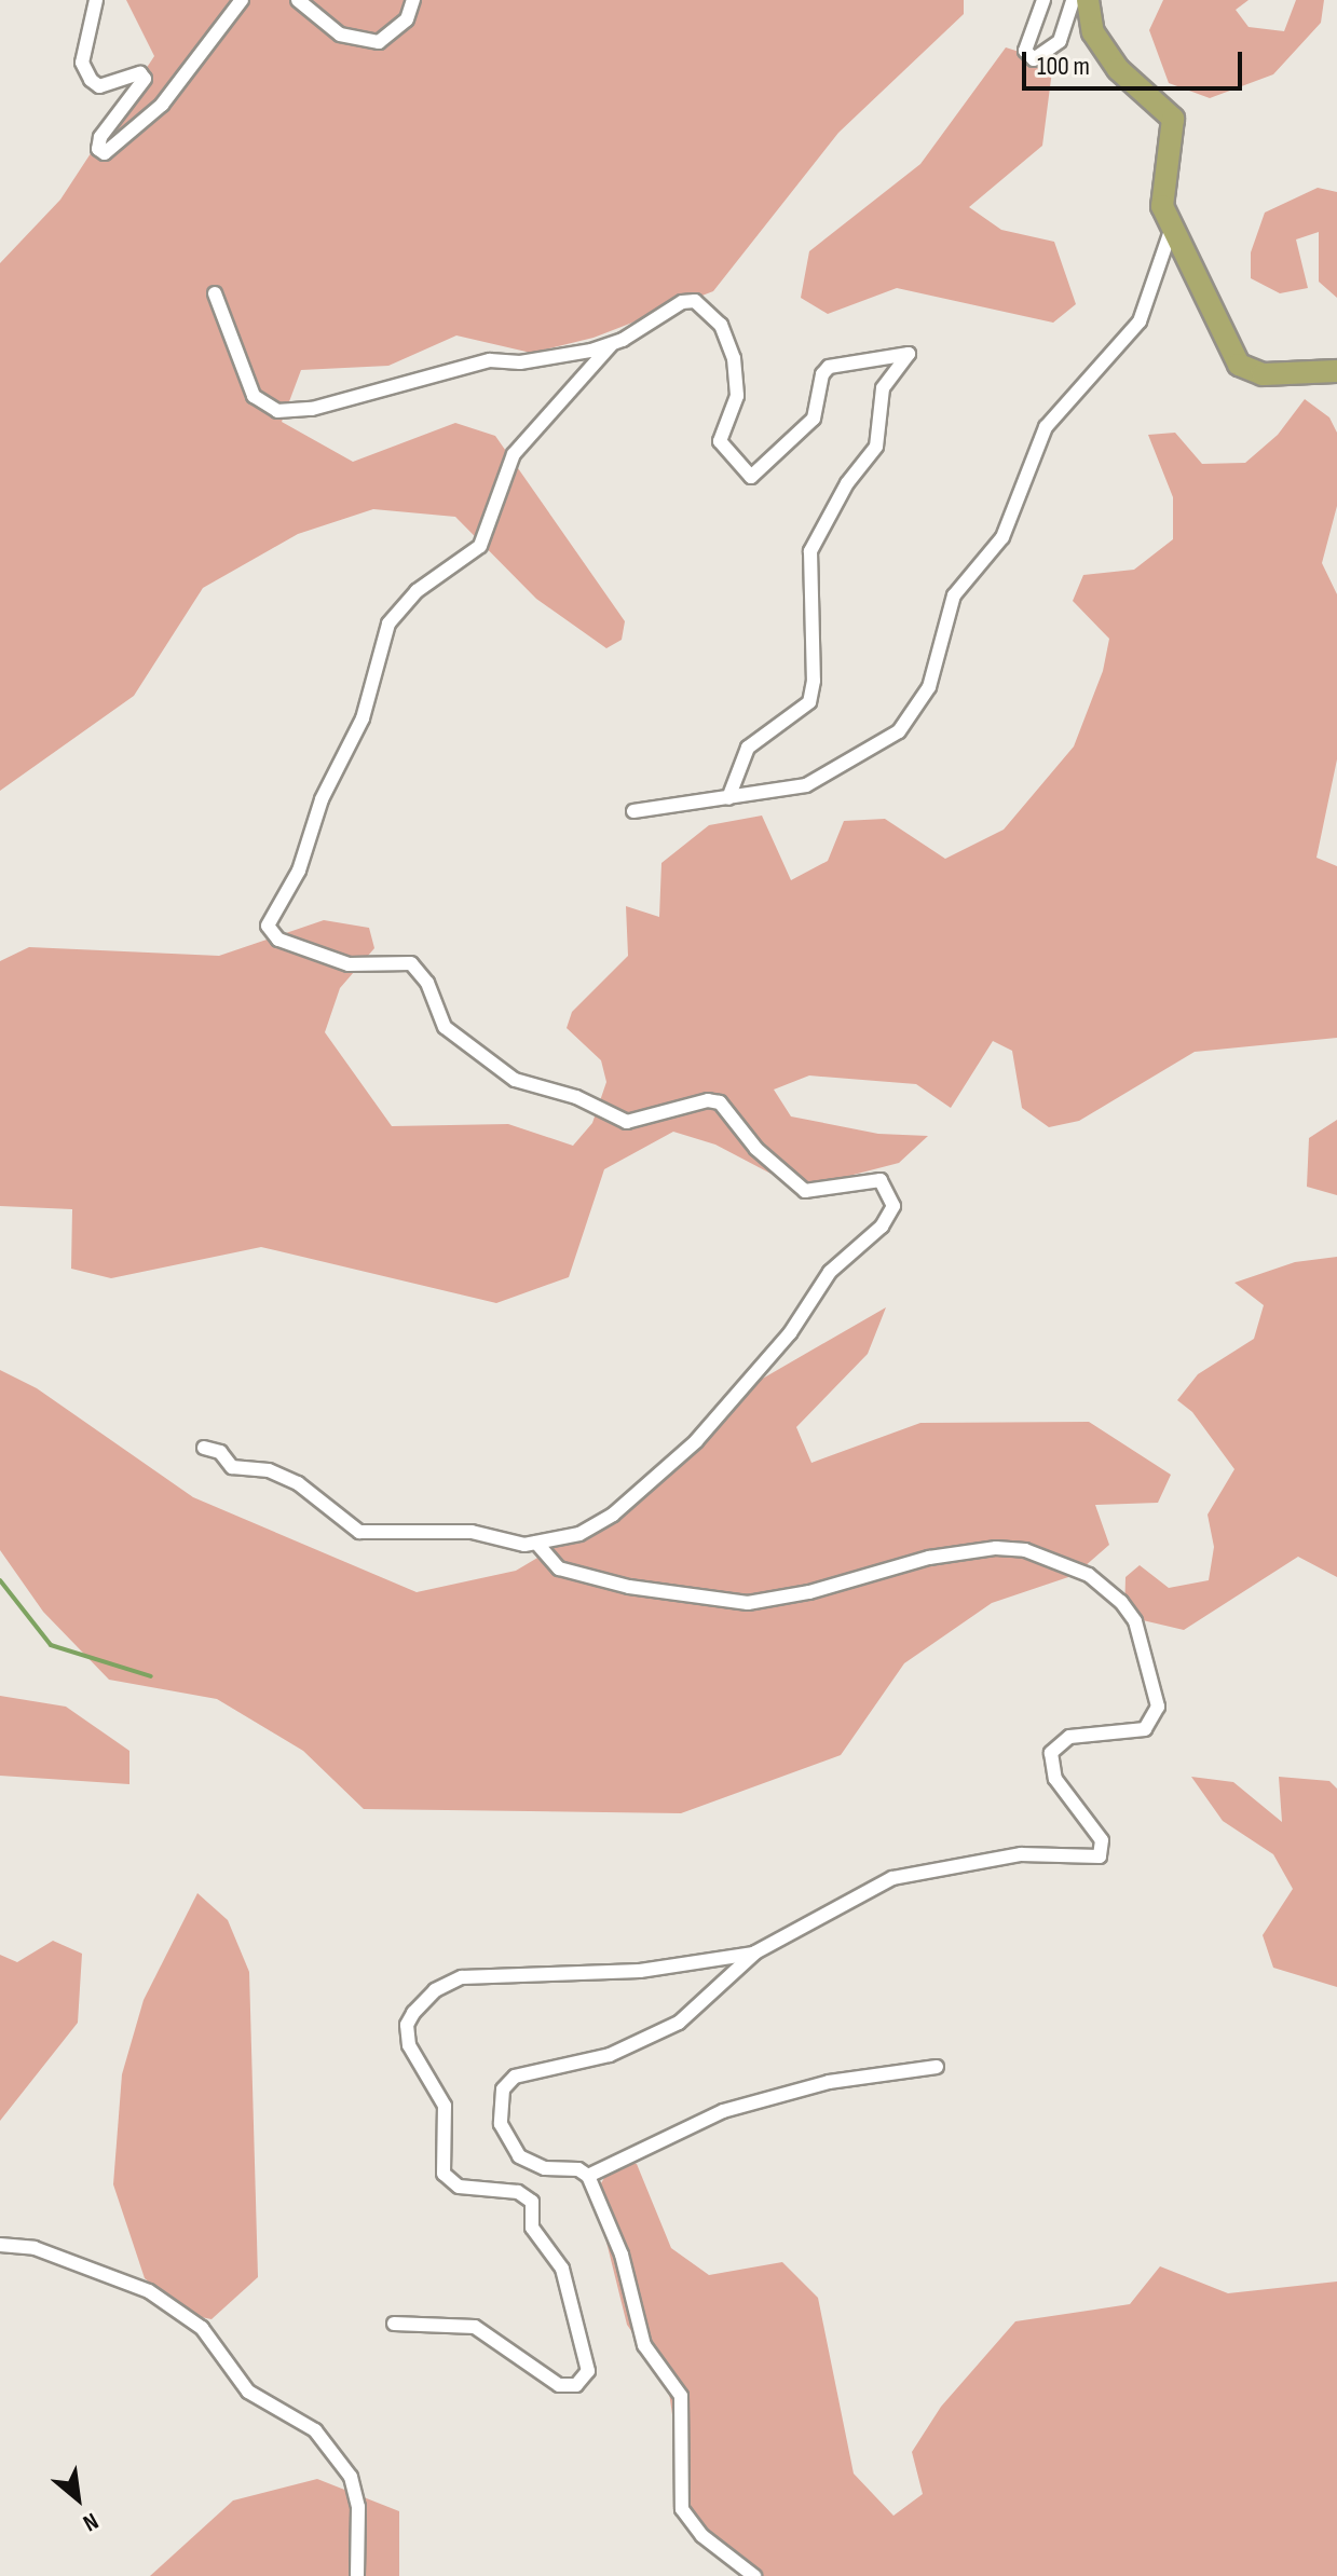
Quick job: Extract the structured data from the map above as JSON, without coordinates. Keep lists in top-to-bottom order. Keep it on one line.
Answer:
{"scale_bar":"100 m","north":"bottom right"}
